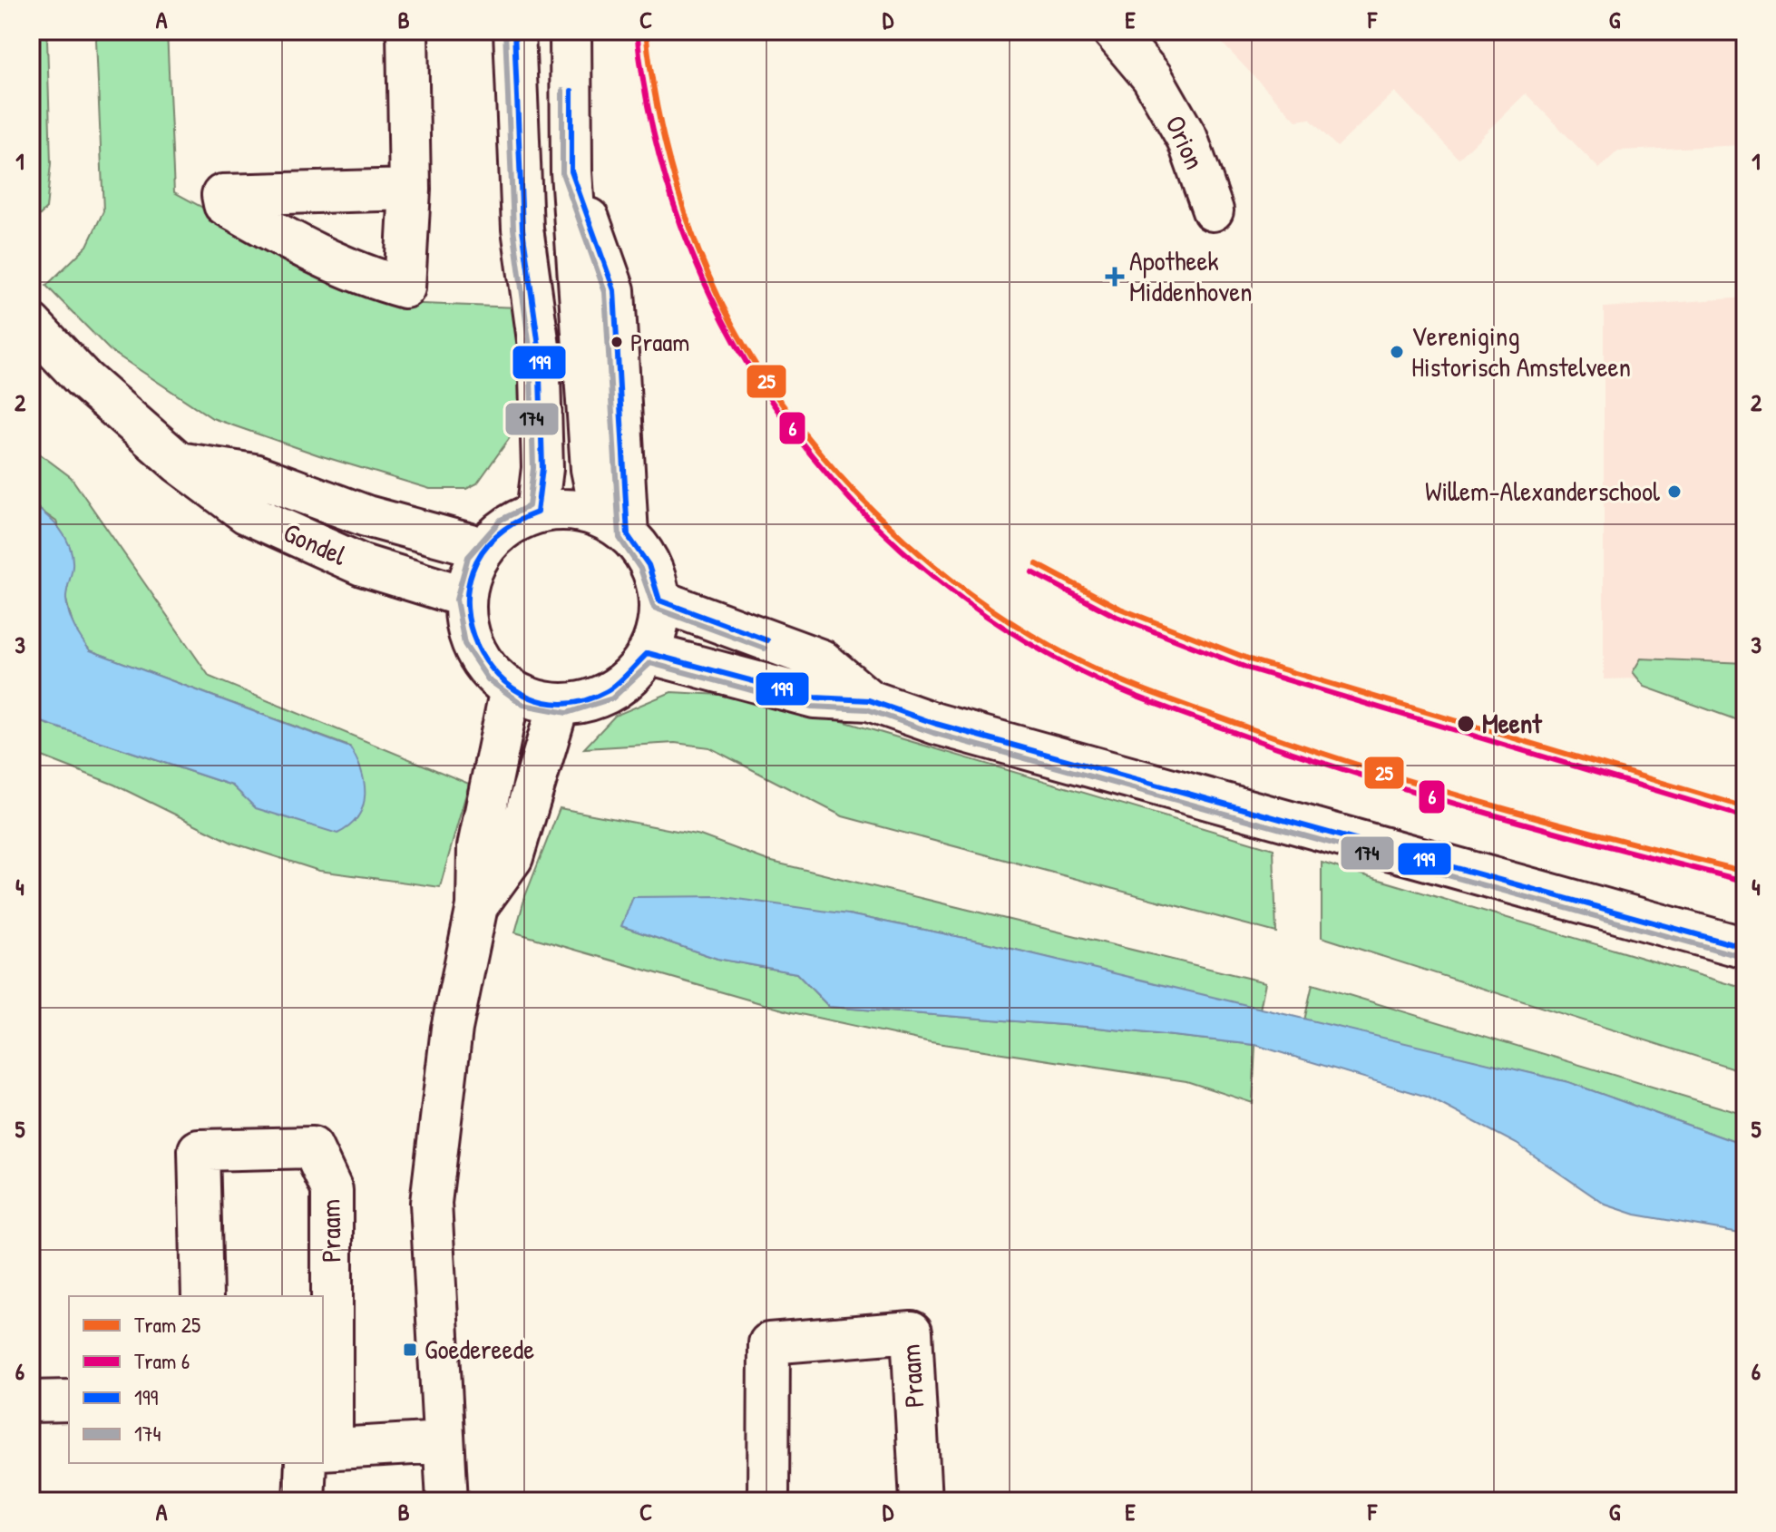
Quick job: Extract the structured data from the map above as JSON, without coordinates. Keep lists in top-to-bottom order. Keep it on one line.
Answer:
{"streets":{"street":["Orion","Gondel","Praam"]},"places":{"health":["Apotheek Middenhoven"],"other":["Praam","Vereniging Historisch Amstelveen","Willem-Alexanderschool","Meent"],"transit":["Goedereede"]},"lines":["tram line 25","transit line 199","transit line 174","tram line 6"],"legend":["Tram 25","Tram 6","199","174"],"grid":{"columns":["A","B","C","D","E","F","G"],"rows":["1","2","3","4","5","6"]}}
